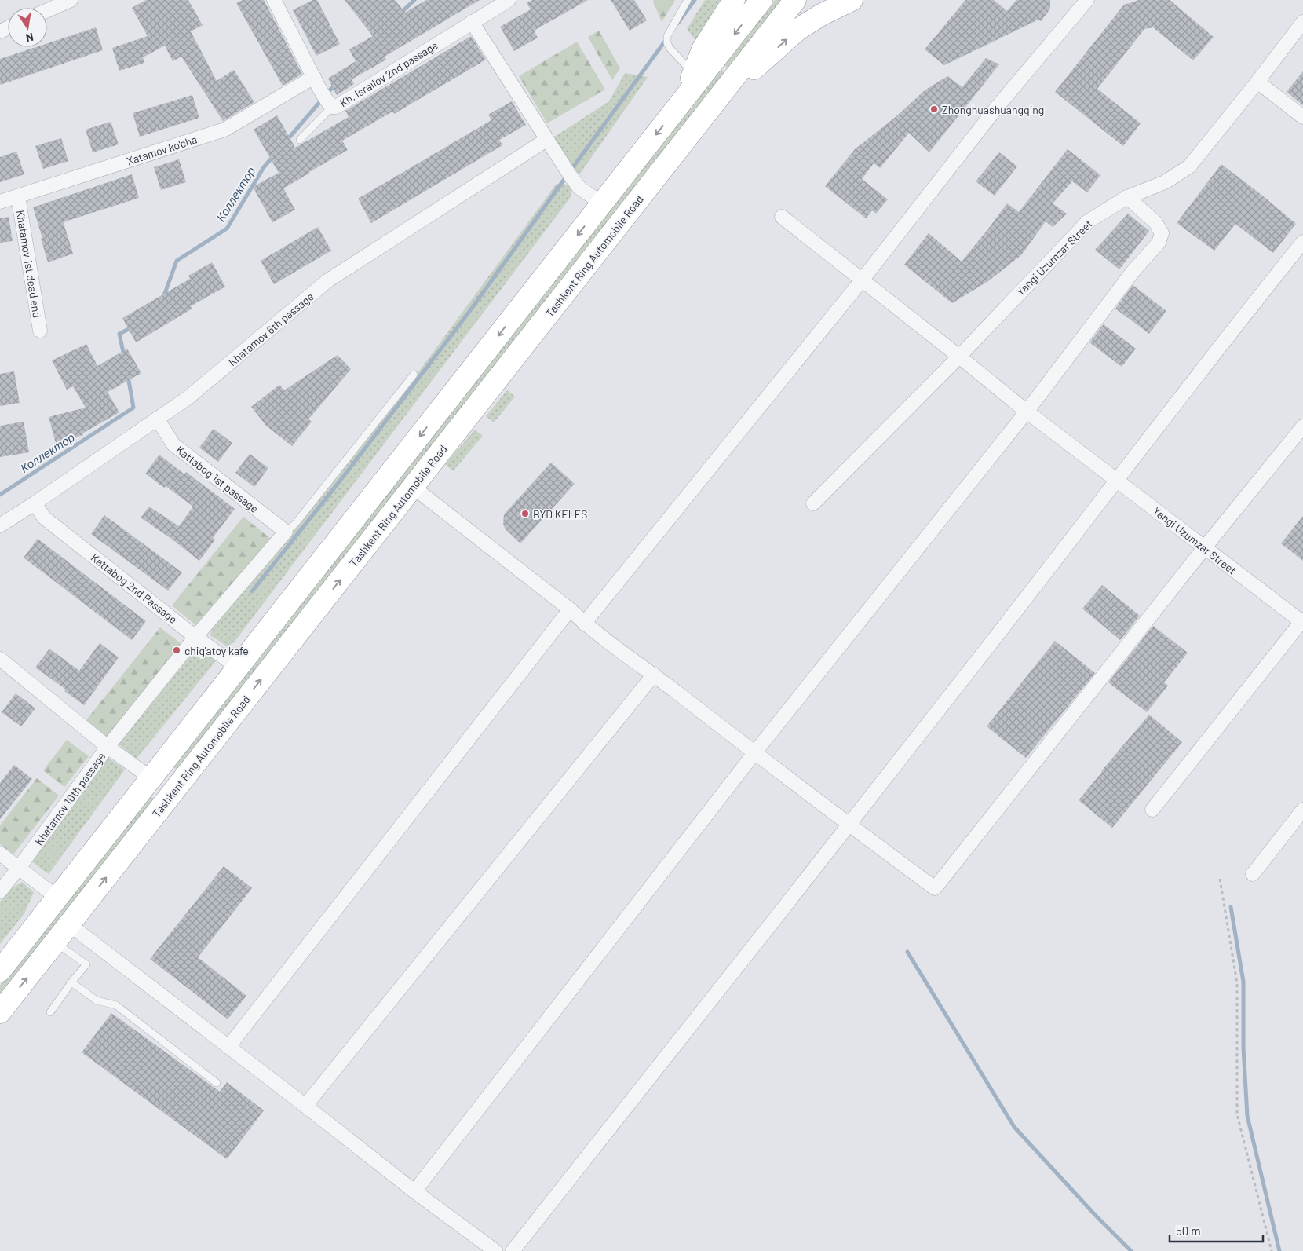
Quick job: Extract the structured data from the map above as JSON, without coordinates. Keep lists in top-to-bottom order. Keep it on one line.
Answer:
{"streets":{"highway":["Tashkent Ring Automobile Road"],"street":["Kh. Israilov 2nd passage","Xatamov ko'cha","Yangi Uzumzar Street","Khatamov 1st dead end","Khatamov 6th passage","Kattabog 1st passage","Kattabog 2nd Passage","Khatamov 10th passage"]},"crossings":[["Kh. Israilov 2nd passage","Xatamov ko'cha"],["Xatamov ko'cha","Khatamov 1st dead end"],["Khatamov 6th passage","Kattabog 1st passage"],["Khatamov 6th passage","Kattabog 2nd Passage"]],"water":["Коллектор"],"places":["Zhonghuashuangqing","BYD KELES","chig'atoy kafe"],"scale_bar":"50 m","north":"bottom"}
